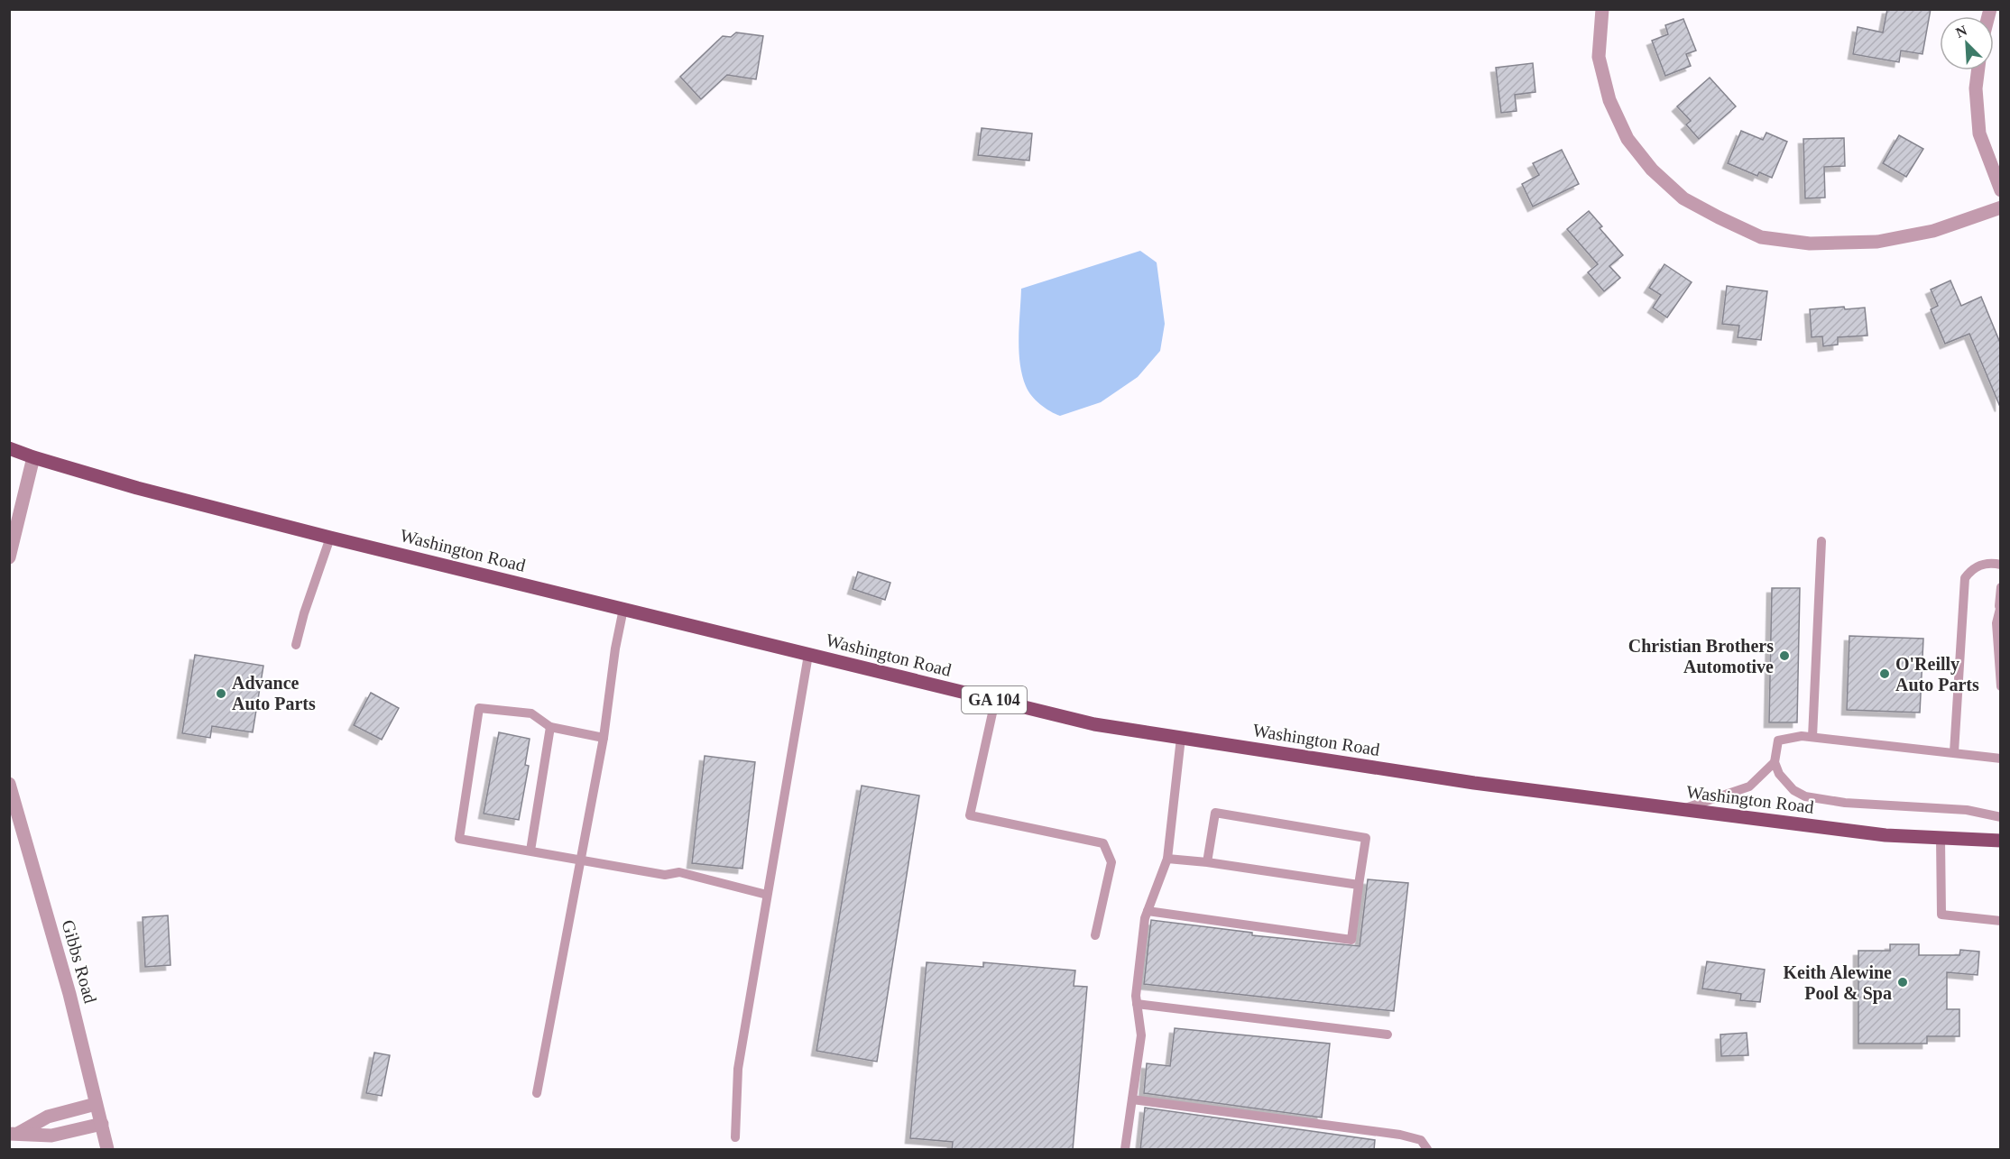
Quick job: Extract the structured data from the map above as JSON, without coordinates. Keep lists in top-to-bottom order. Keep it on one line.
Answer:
{"streets":{"main road":["Washington Road","GA 104"],"street":["Gibbs Road"]},"places":["Christian Brothers Automotive","O'Reilly Auto Parts","Advance Auto Parts","Keith Alewine Pool & Spa"],"north":"top left"}
